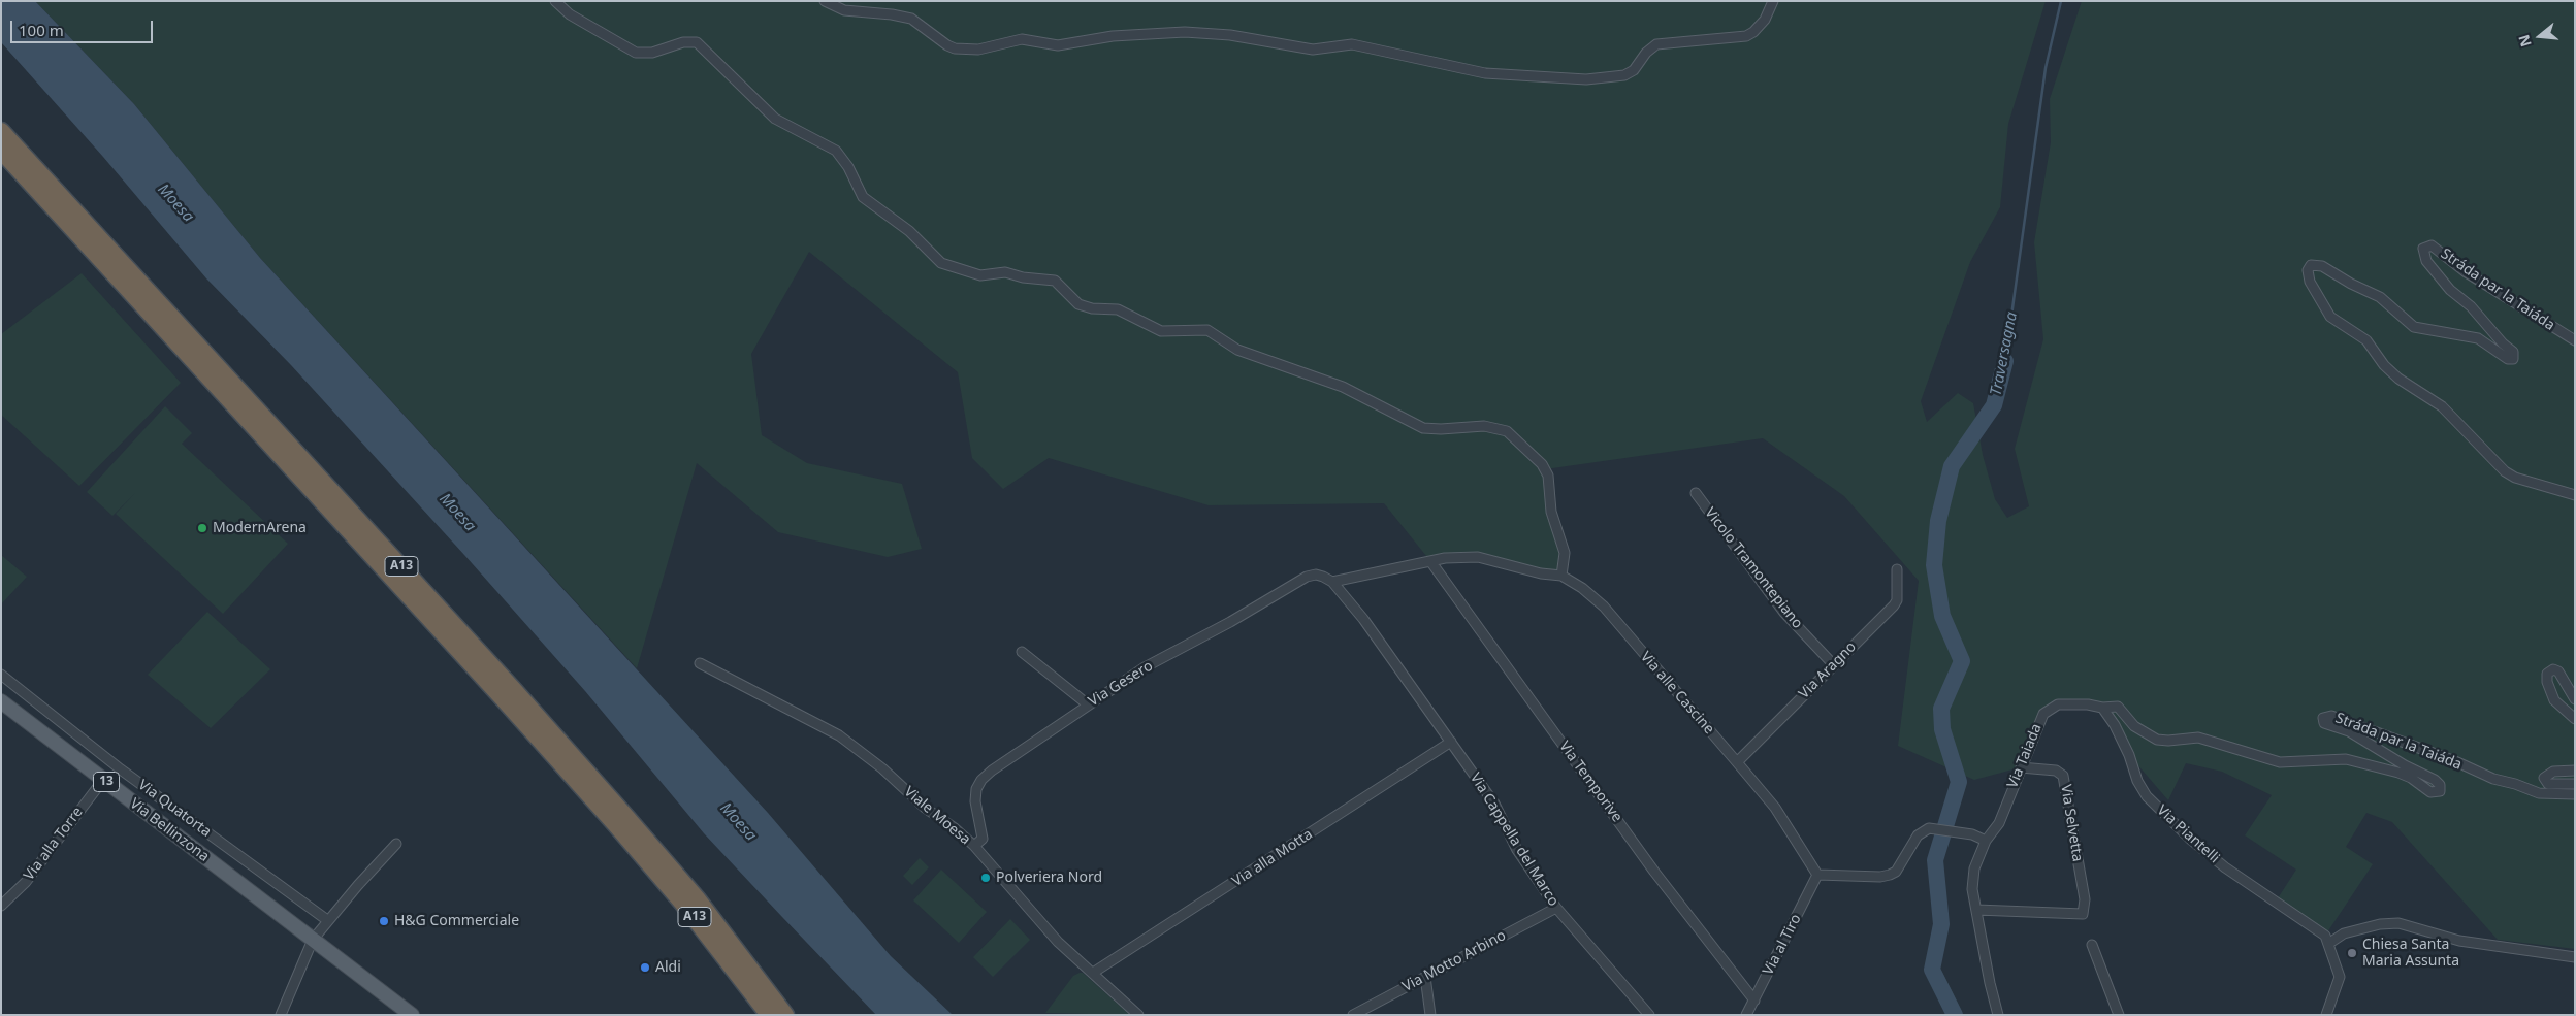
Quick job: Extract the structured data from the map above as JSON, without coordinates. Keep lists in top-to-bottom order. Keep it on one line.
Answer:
{"streets":{"highway":["A13"],"main road":["13","Via Bellinzona"],"street":["Stráda par la Taiáda","Vicolo Tramontepiano","Via Aragno","Via Gesero","Via alle Cascine","Via Taiada","Via Temporive","Via Quatorta","Viale Moesa","Via Selvetta","Via Piantelli","Via Cappella del Marco","Via alla Torre","Via alla Motta","Via al Tiro","Via Motto Arbino"]},"crossings":[["Stráda par la Taiáda","Via Taiada"],["Stráda par la Taiáda","Via Piantelli"],["Vicolo Tramontepiano","Via Aragno"],["Via Aragno","Via alle Cascine"],["Via Gesero","Via alle Cascine"],["Via Gesero","Viale Moesa"],["Via Gesero","Via Cappella del Marco"],["Via alle Cascine","Via Temporive"],["Via alle Cascine","Via Cappella del Marco"],["Via alle Cascine","Via al Tiro"],["Via Taiada","Via Selvetta"],["Via Taiada","Via Piantelli"],["13","Via Bellinzona"],["Via Temporive","Via al Tiro"],["Viale Moesa","Via alla Motta"],["Via Bellinzona","Via alla Torre"],["Via Cappella del Marco","Via alla Motta"],["Via Cappella del Marco","Via Motto Arbino"]],"water":["Moesa","Traversagna"],"places":["ModernArena","Polveriera Nord","H&G Commerciale","Chiesa Santa Maria Assunta","Aldi"],"scale_bar":"100 m","north":"left"}
